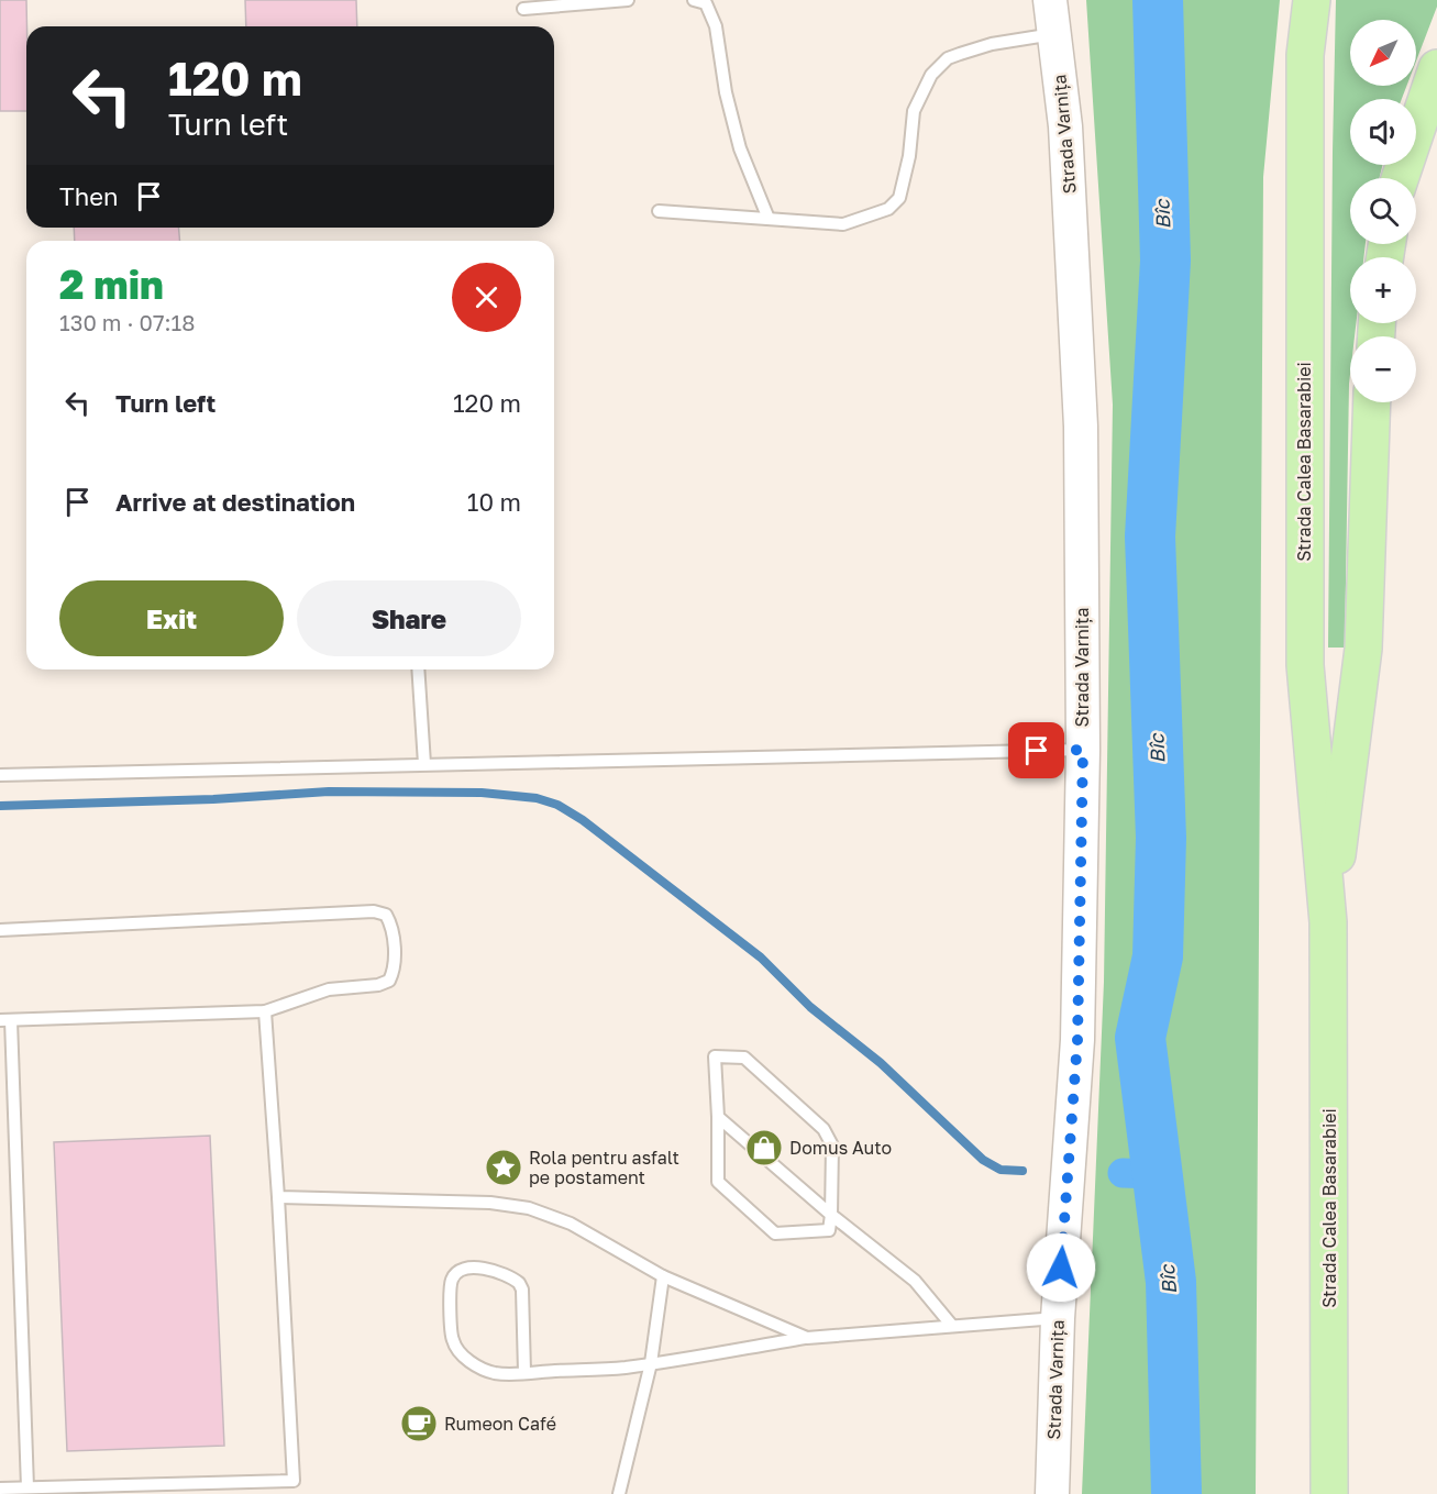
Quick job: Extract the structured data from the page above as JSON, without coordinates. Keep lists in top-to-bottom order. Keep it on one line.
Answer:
{"streets":{"main road":["Strada Calea Basarabiei"],"street":["Strada Varnița"]},"water":["Bîc"],"places":{"shop":["Domus Auto"],"place":["Rola pentru asfalt pe postament"],"cafe":["Rumeon Café"]},"north":"bottom left","page":{"map_buttons":["+","−"],"turn":["120 m","Turn left"],"then":"Then","heading":["2 min","130 m · 07:18"],"list":[{"name":"Turn left","value":"120 m"},{"name":"Arrive at destination","value":"10 m"}],"buttons":["Exit","Share"]}}
